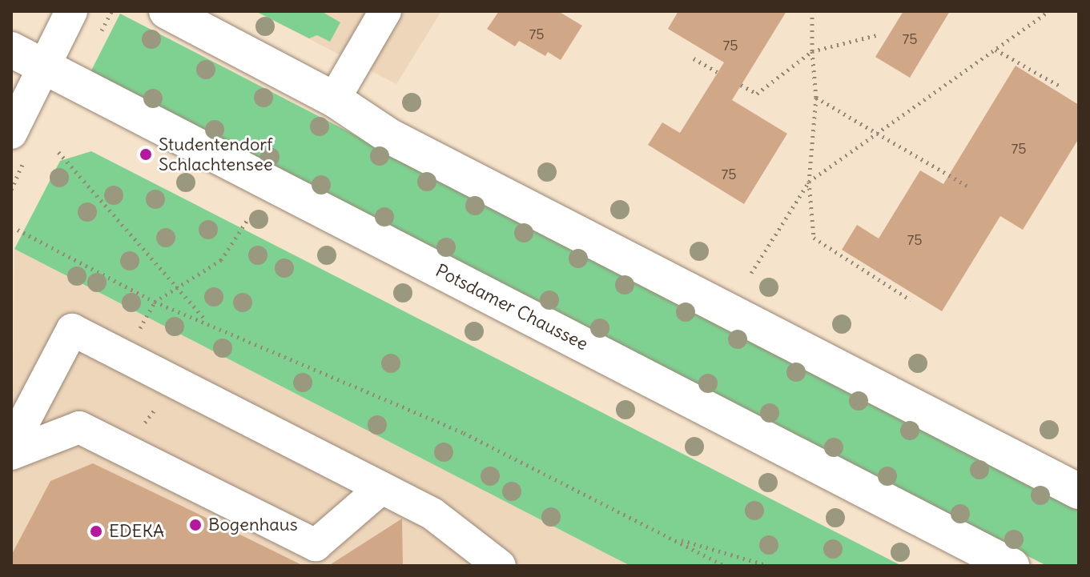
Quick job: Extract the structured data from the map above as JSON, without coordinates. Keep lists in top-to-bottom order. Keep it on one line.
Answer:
{"streets":{"main road":["Potsdamer Chaussee"]},"places":["Studentendorf Schlachtensee","Bogenhaus","EDEKA"],"house_numbers":["75","75","75","75","75","75"]}
